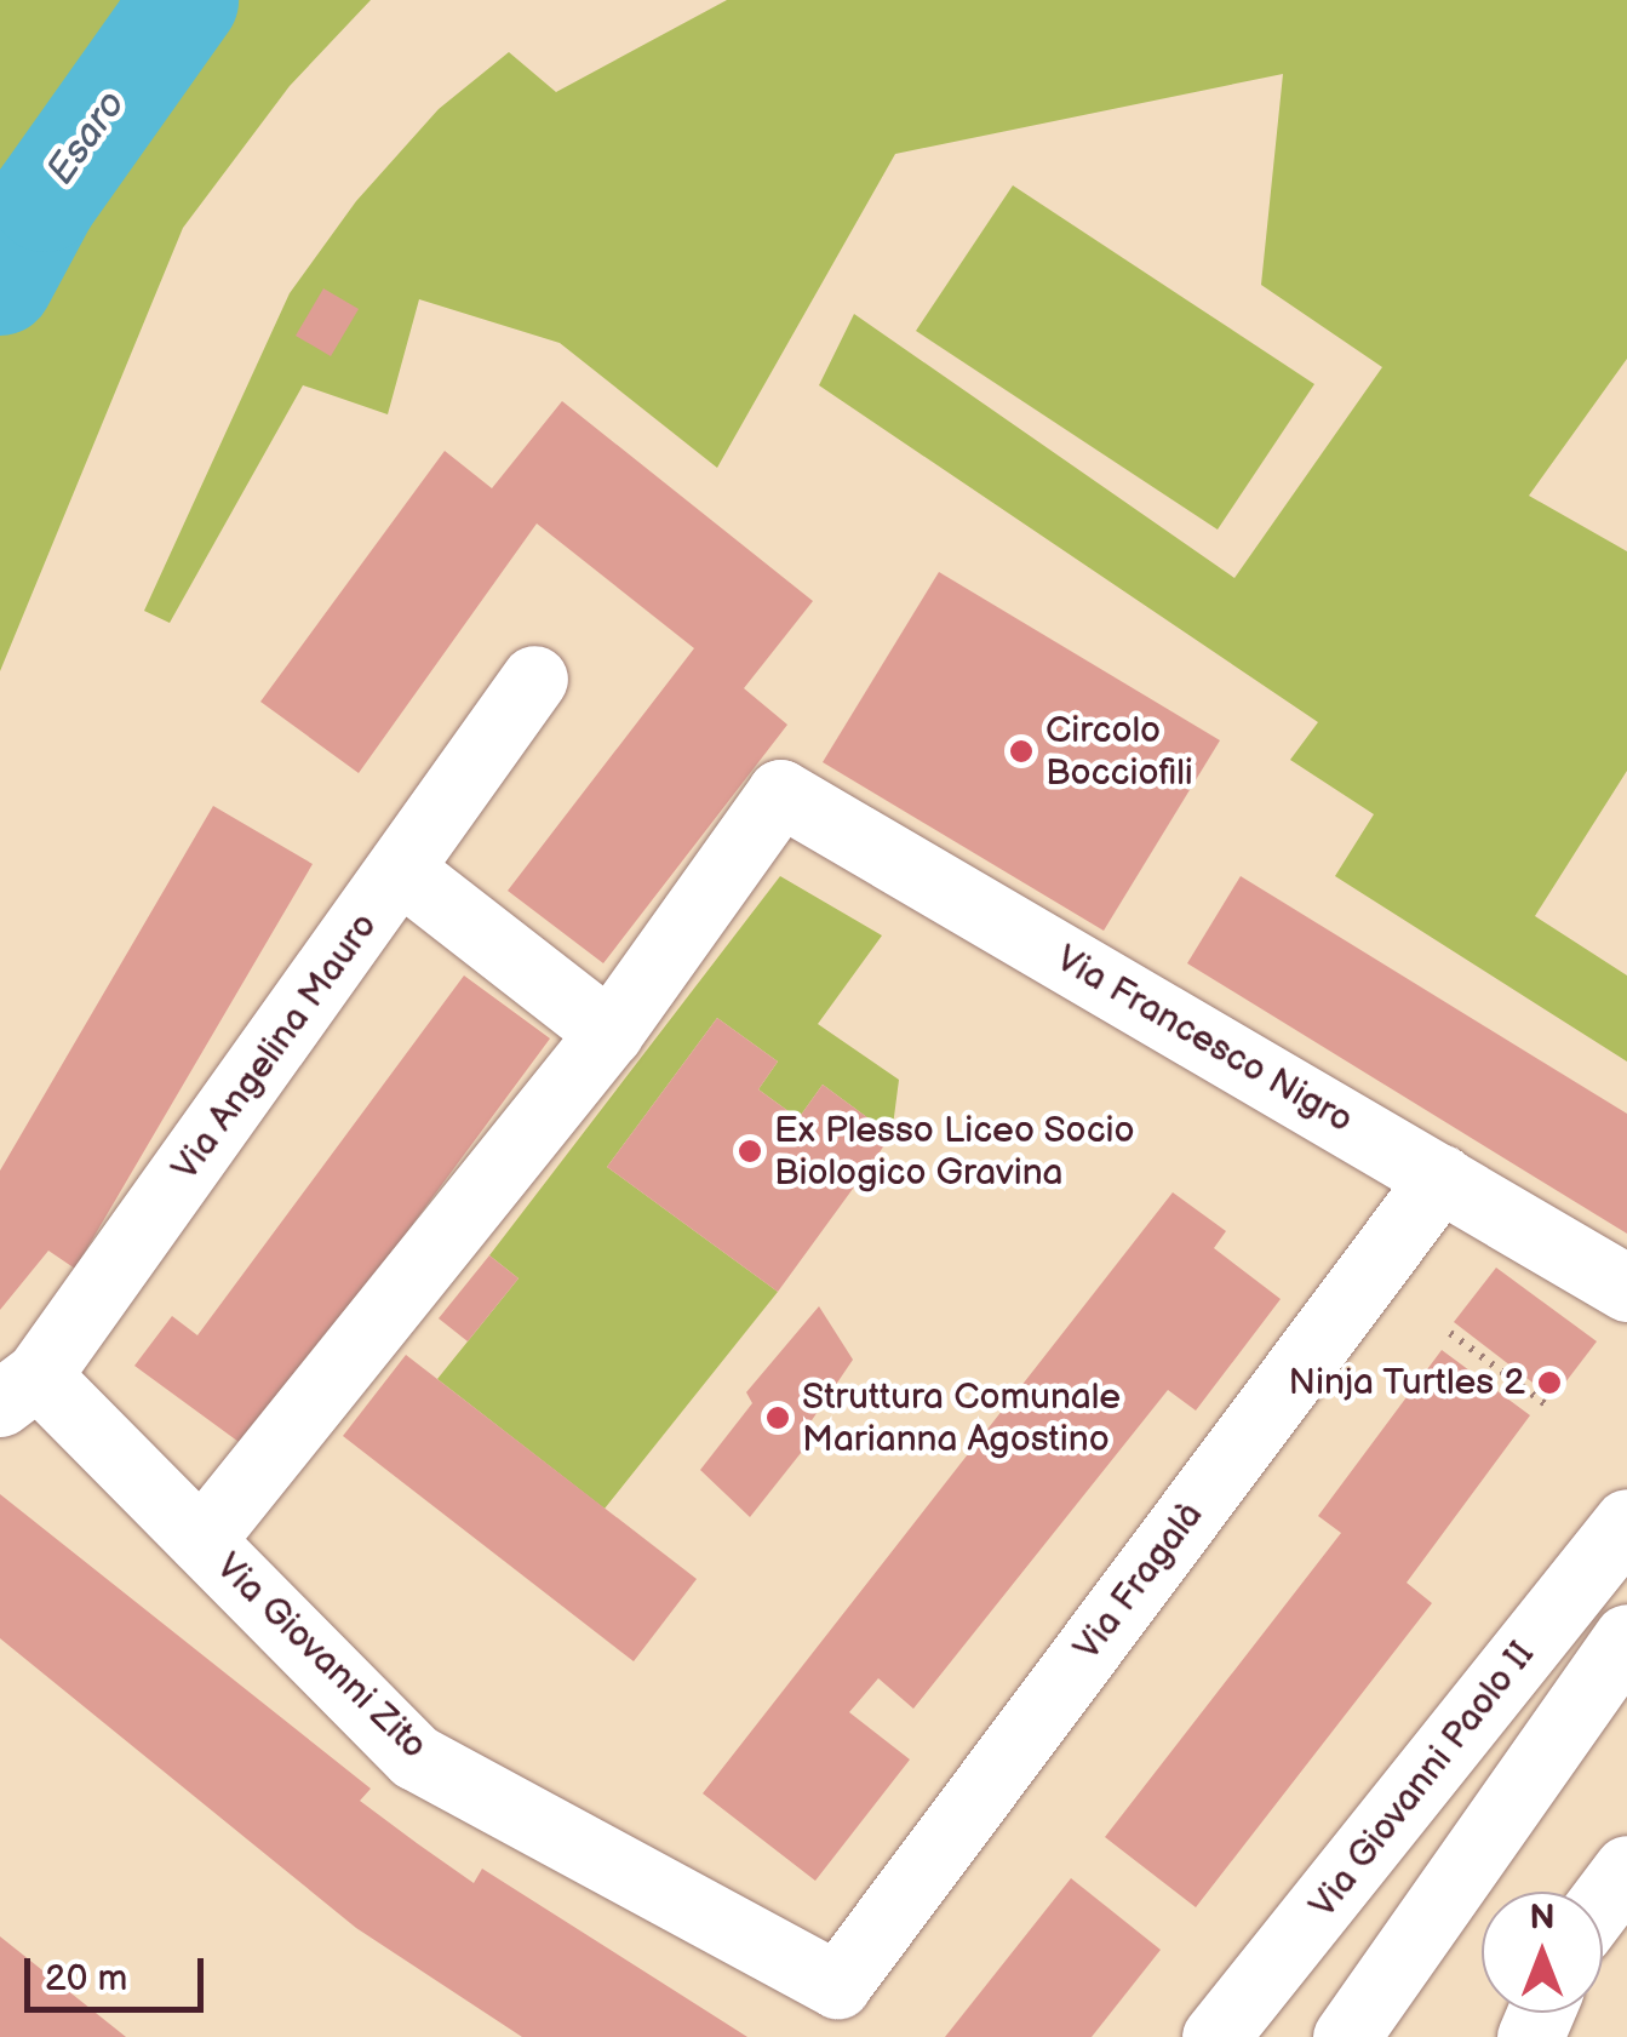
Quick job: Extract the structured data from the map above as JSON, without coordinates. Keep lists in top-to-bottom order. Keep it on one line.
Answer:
{"streets":{"street":["Via Francesco Nigro","Via Angelina Mauro","Via Fragalà","Via Giovanni Zito","Via Giovanni Paolo II"]},"crossings":[["Via Francesco Nigro","Via Fragalà"],["Via Angelina Mauro","Via Giovanni Zito"],["Via Fragalà","Via Giovanni Zito"]],"water":["Esaro"],"places":["Circolo Bocciofili","Ex Plesso Liceo Socio Biologico Gravina","Ninja Turtles 2","Struttura Comunale Marianna Agostino"],"scale_bar":"20 m","north":"top"}
